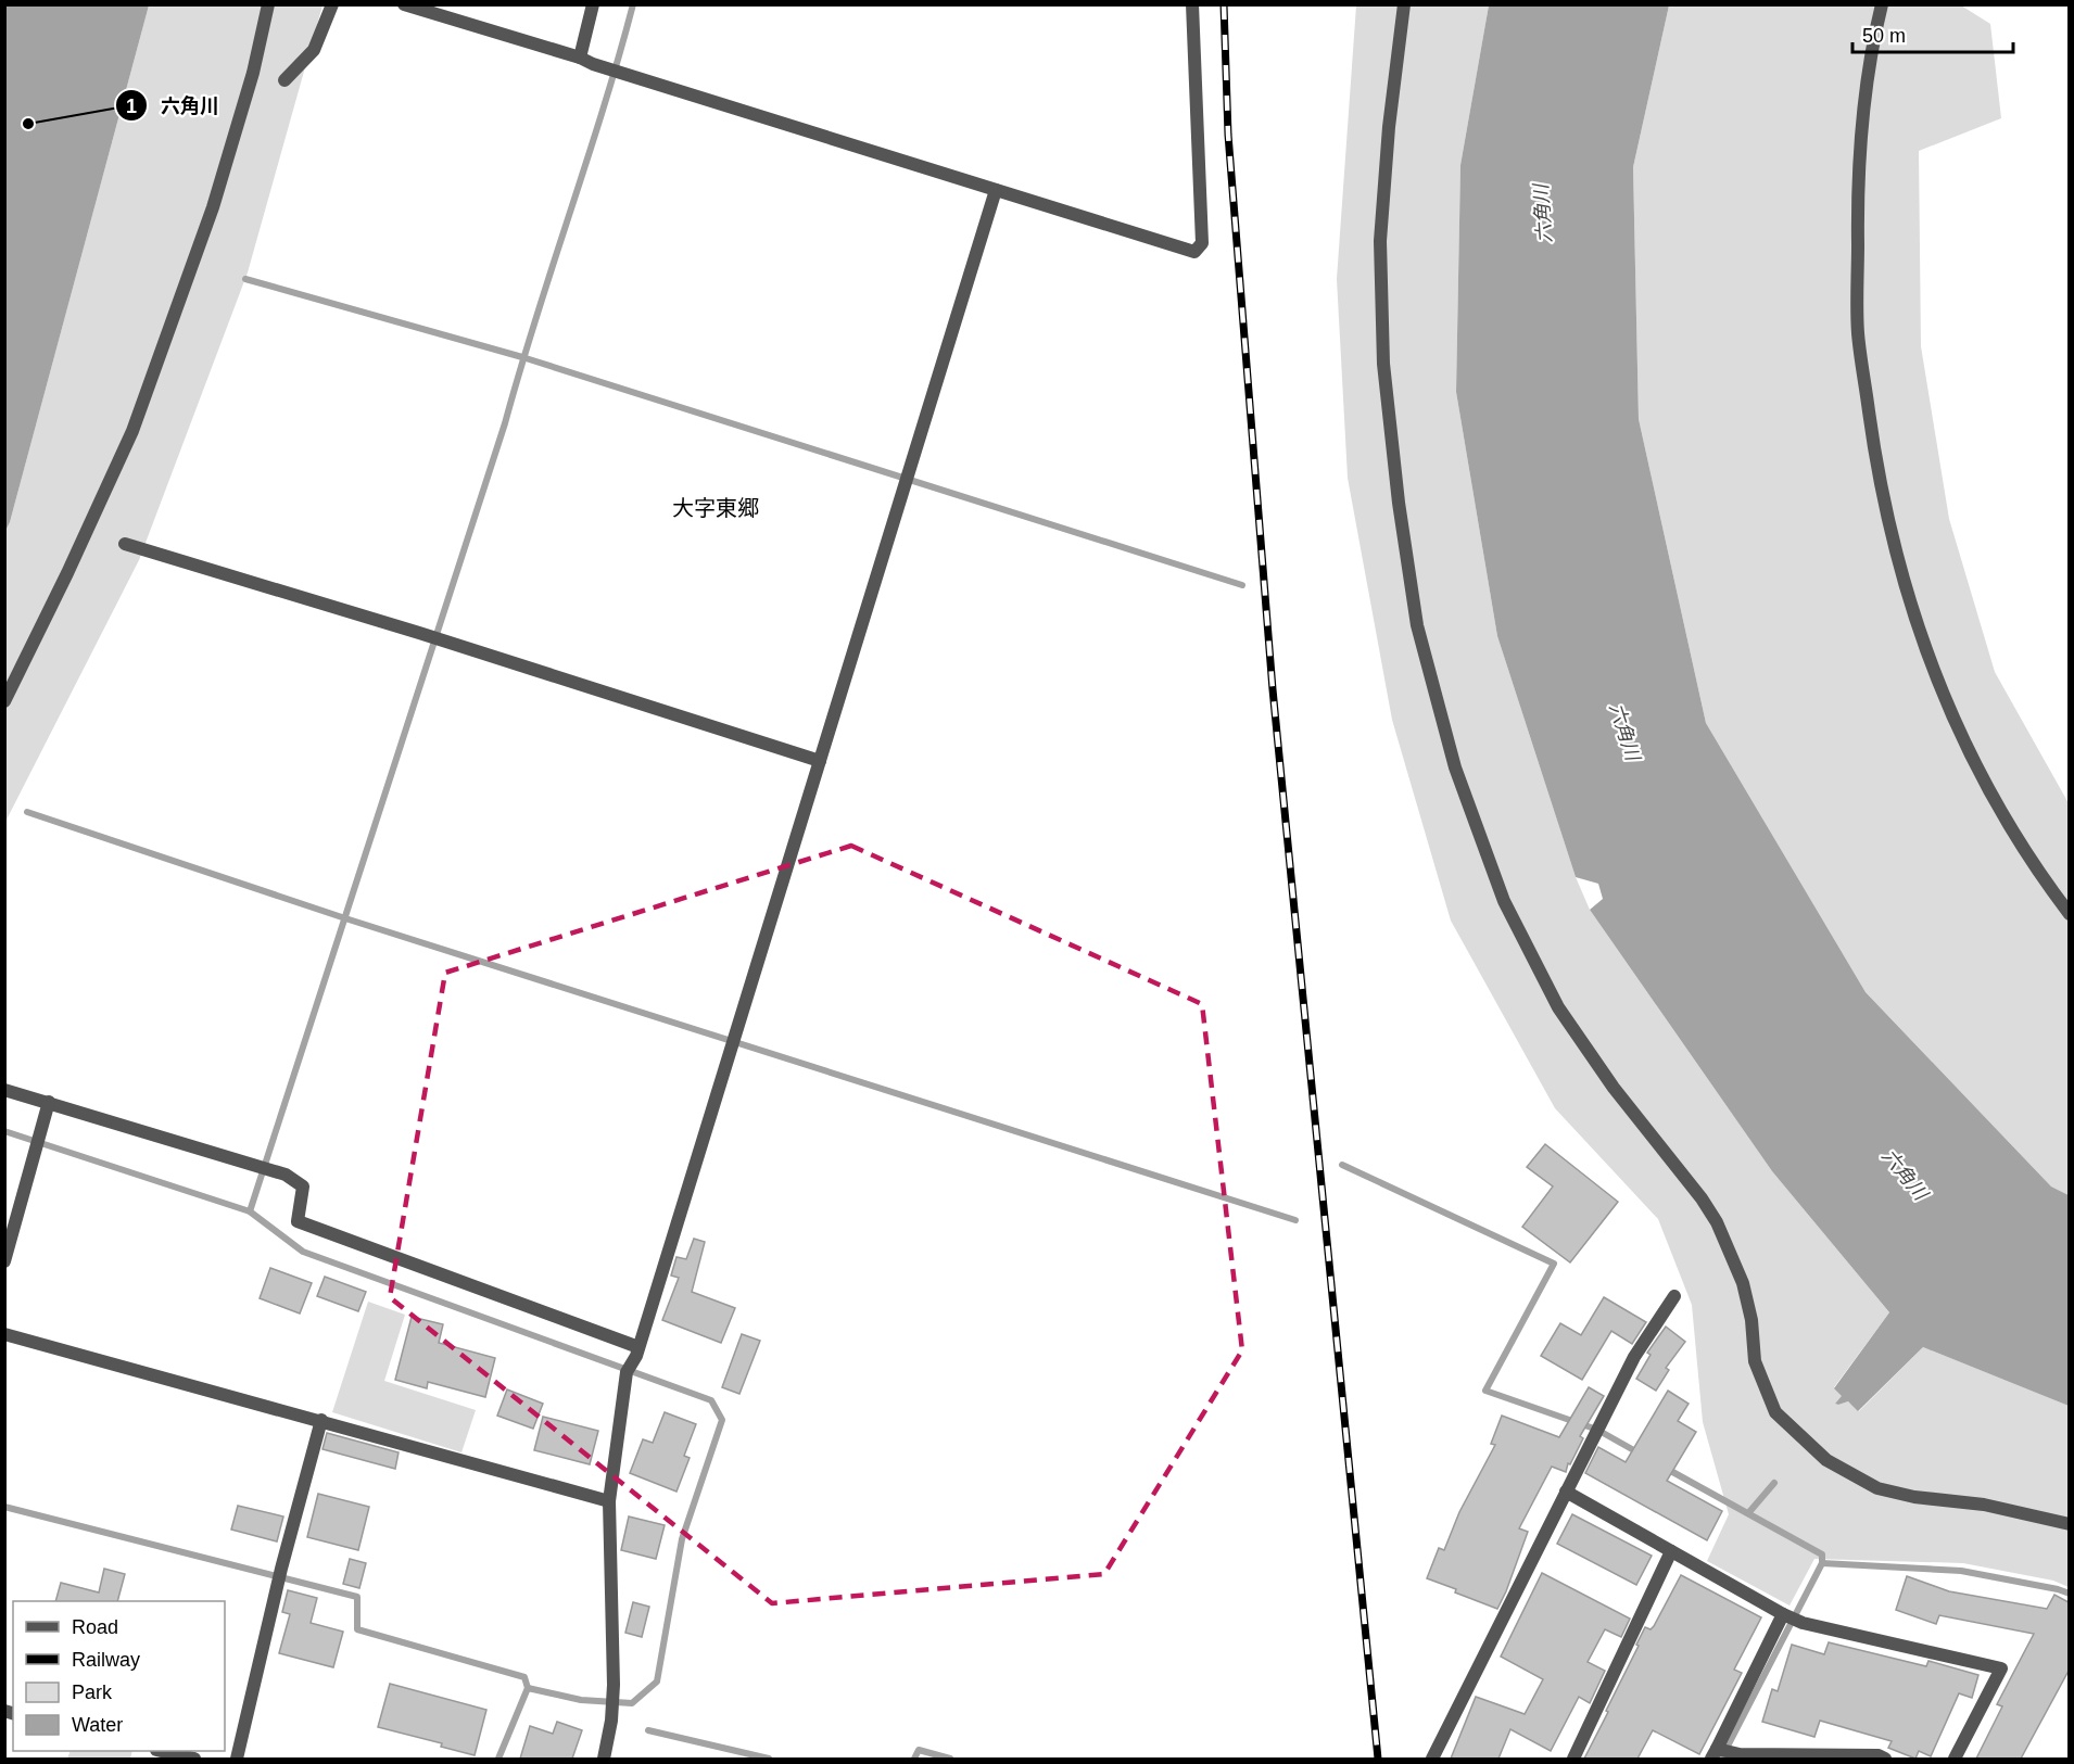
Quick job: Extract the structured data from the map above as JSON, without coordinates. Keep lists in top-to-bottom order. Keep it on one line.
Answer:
{"districts":["大字東郷"],"water":["六角川"],"places":["六角川"],"legend":["Road","Railway","Park","Water"],"scale_bar":"50 m"}
